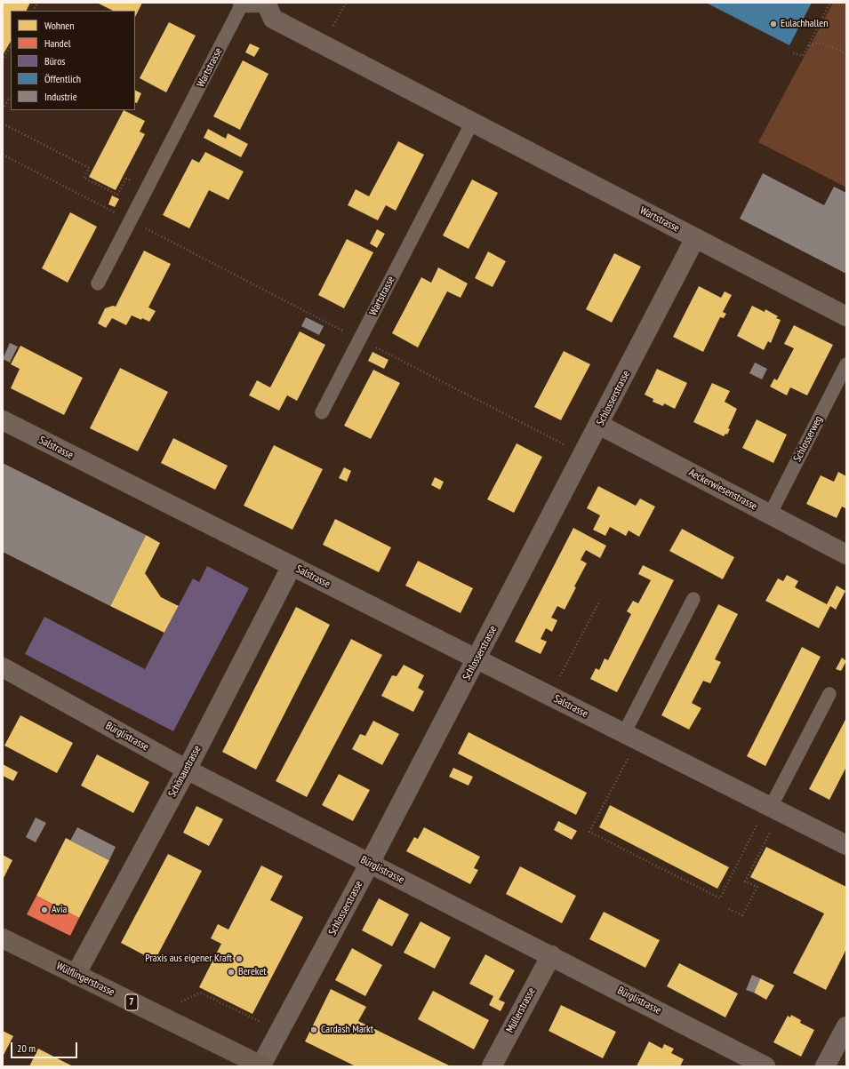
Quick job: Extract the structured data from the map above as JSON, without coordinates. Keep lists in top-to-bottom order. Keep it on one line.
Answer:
{"streets":{"main road":["Wülflingerstrasse","7"],"street":["Wartstrasse","Schlosserstrasse","Salstrasse","Aeckerwiesenstrasse","Bürglistrasse","Schönaustrasse","Müllerstrasse"],"lane":["Schlosserweg"]},"crossings":[["Wartstrasse","Schlosserstrasse"],["Schlosserstrasse","Salstrasse"],["Schlosserstrasse","Aeckerwiesenstrasse"],["Schlosserstrasse","Bürglistrasse"],["Schlosserstrasse","Wülflingerstrasse"],["Schlosserweg","Aeckerwiesenstrasse"],["Salstrasse","Schönaustrasse"],["Bürglistrasse","Schönaustrasse"],["Bürglistrasse","Müllerstrasse"],["Schönaustrasse","Wülflingerstrasse"]],"places":["Eulachhallen","Avia","Praxis aus eigener Kraft","Bereket","Cardash Markt"],"legend":["Wohnen","Handel","Büros","Öffentlich","Industrie"],"scale_bar":"20 m"}
